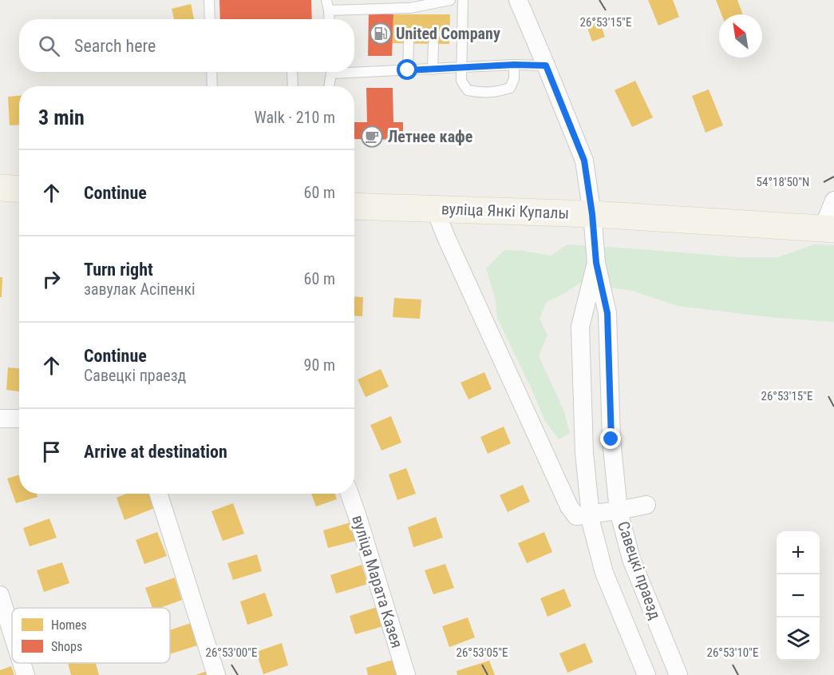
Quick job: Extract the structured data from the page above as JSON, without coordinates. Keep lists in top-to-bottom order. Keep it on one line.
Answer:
{"streets":{"main road":["вуліца Янкі Купалы"],"street":["Савецкі праезд","вуліца Марата Казея"]},"crossings":[["вуліца Янкі Купалы","Савецкі праезд"]],"places":{"fuel station":["United Company"],"cafe":["Летнее кафе"]},"legend":["Homes","Shops"],"north":"top left","page":{"search":"Search here","heading":["3 min","Walk · 210 m"],"list":[["Continue","60 m"],["Turn right","завулак Асіпенкі","60 m"],["Continue","Савецкі праезд","90 m"],"Arrive at destination"],"map_buttons":["+","−"]},"coordinates":["26°53'15\"E","54°18'50\"N","26°53'00\"E","26°53'05\"E","26°53'10\"E"]}
